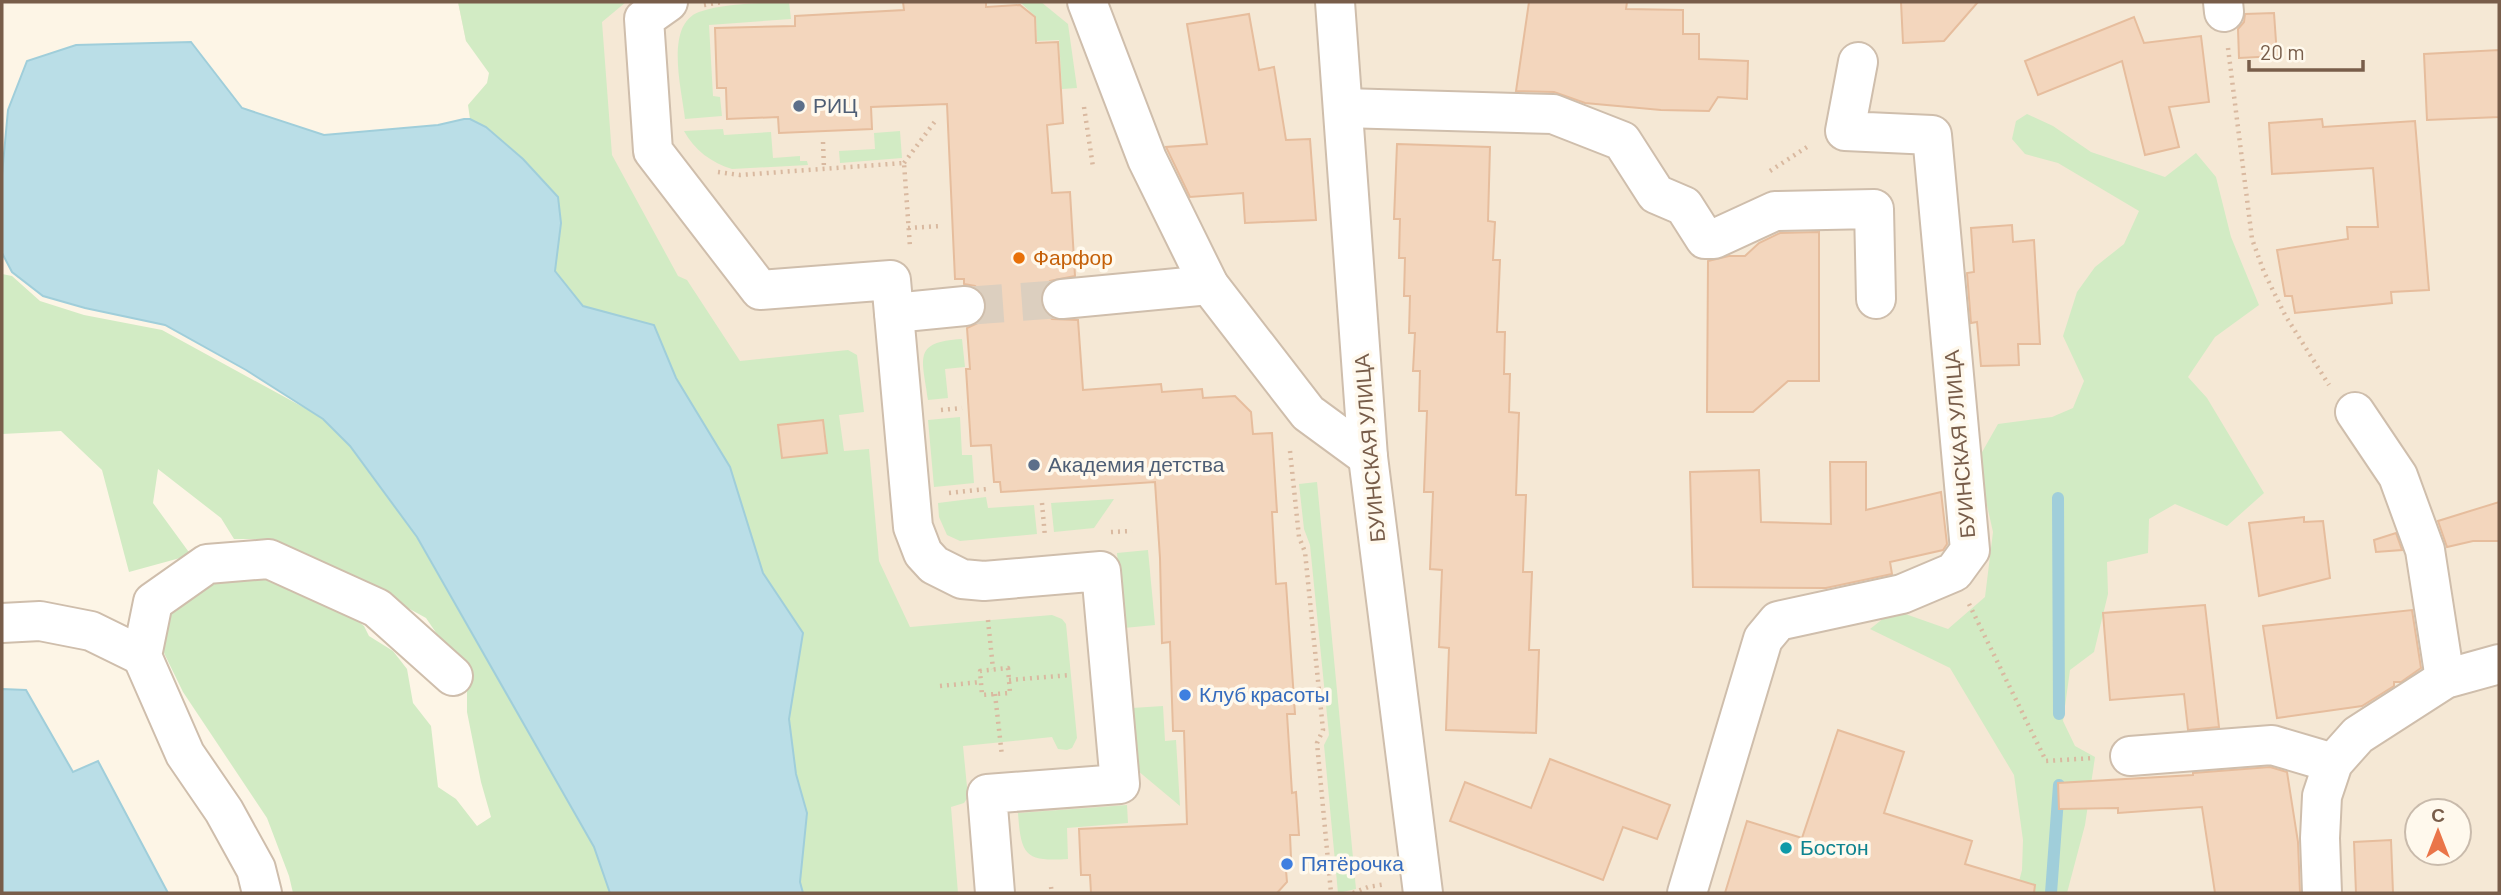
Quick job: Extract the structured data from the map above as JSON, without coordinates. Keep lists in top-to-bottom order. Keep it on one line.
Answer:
{"streets":{"street":["БУИНСКАЯ УЛИЦА"]},"places":["РИЦ","Фарфор","Академия детства","Клуб красоты","Бостон","Пятёрочка"],"scale_bar":"20 m","north":"top"}
